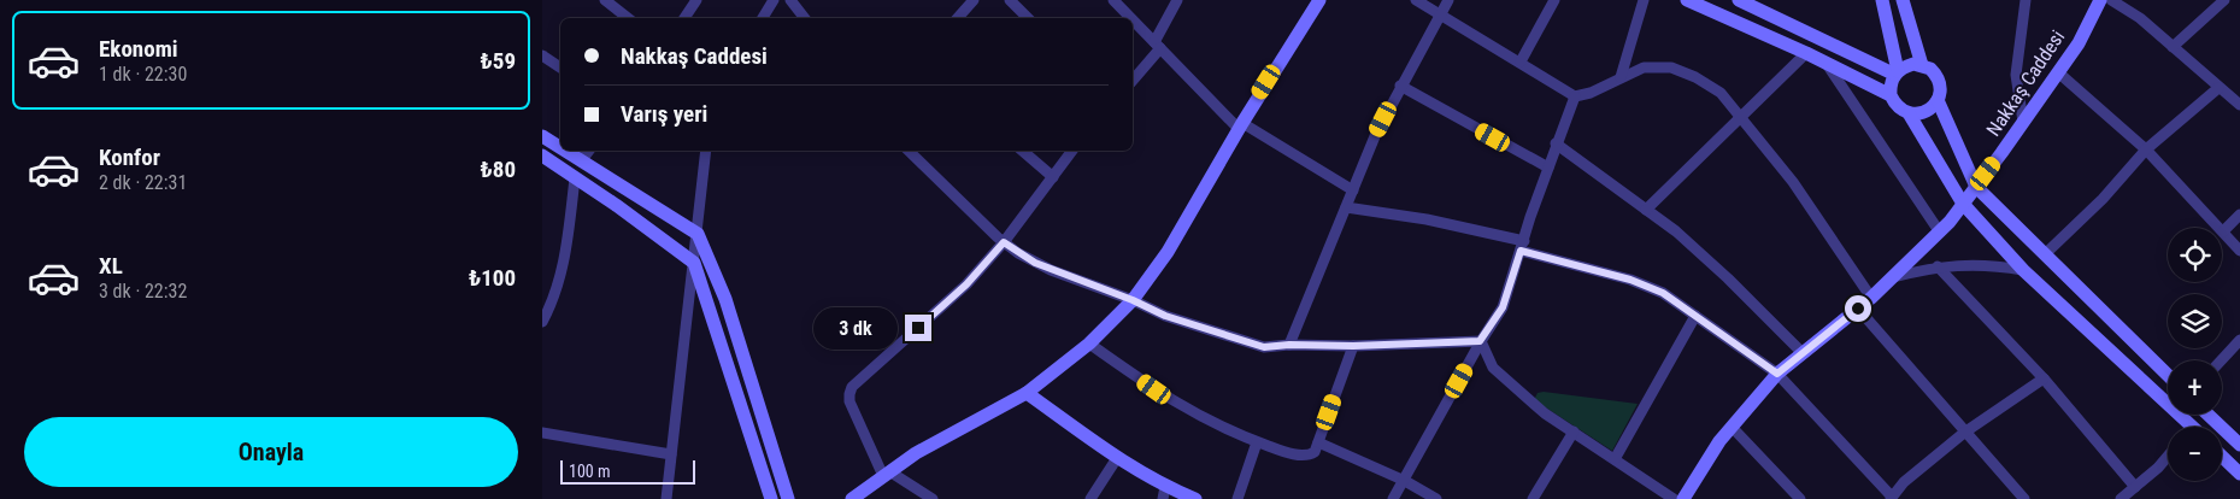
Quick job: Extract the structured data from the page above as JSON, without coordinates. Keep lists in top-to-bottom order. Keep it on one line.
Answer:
{"streets":{"main road":["Nakkaş Caddesi"]},"scale_bar":"100 m","page":{"list":[{"name":"Ekonomi","note":"1 dk · 22:30","value":"₺59"},{"name":"Konfor","note":"2 dk · 22:31","value":"₺80"},{"name":"XL","note":"3 dk · 22:32","value":"₺100"}],"banner":["Nakkaş Caddesi","Varış yeri"],"map_buttons":["+","−"],"bubble":"3 dk","buttons":"Onayla","scale":"100 m"}}
